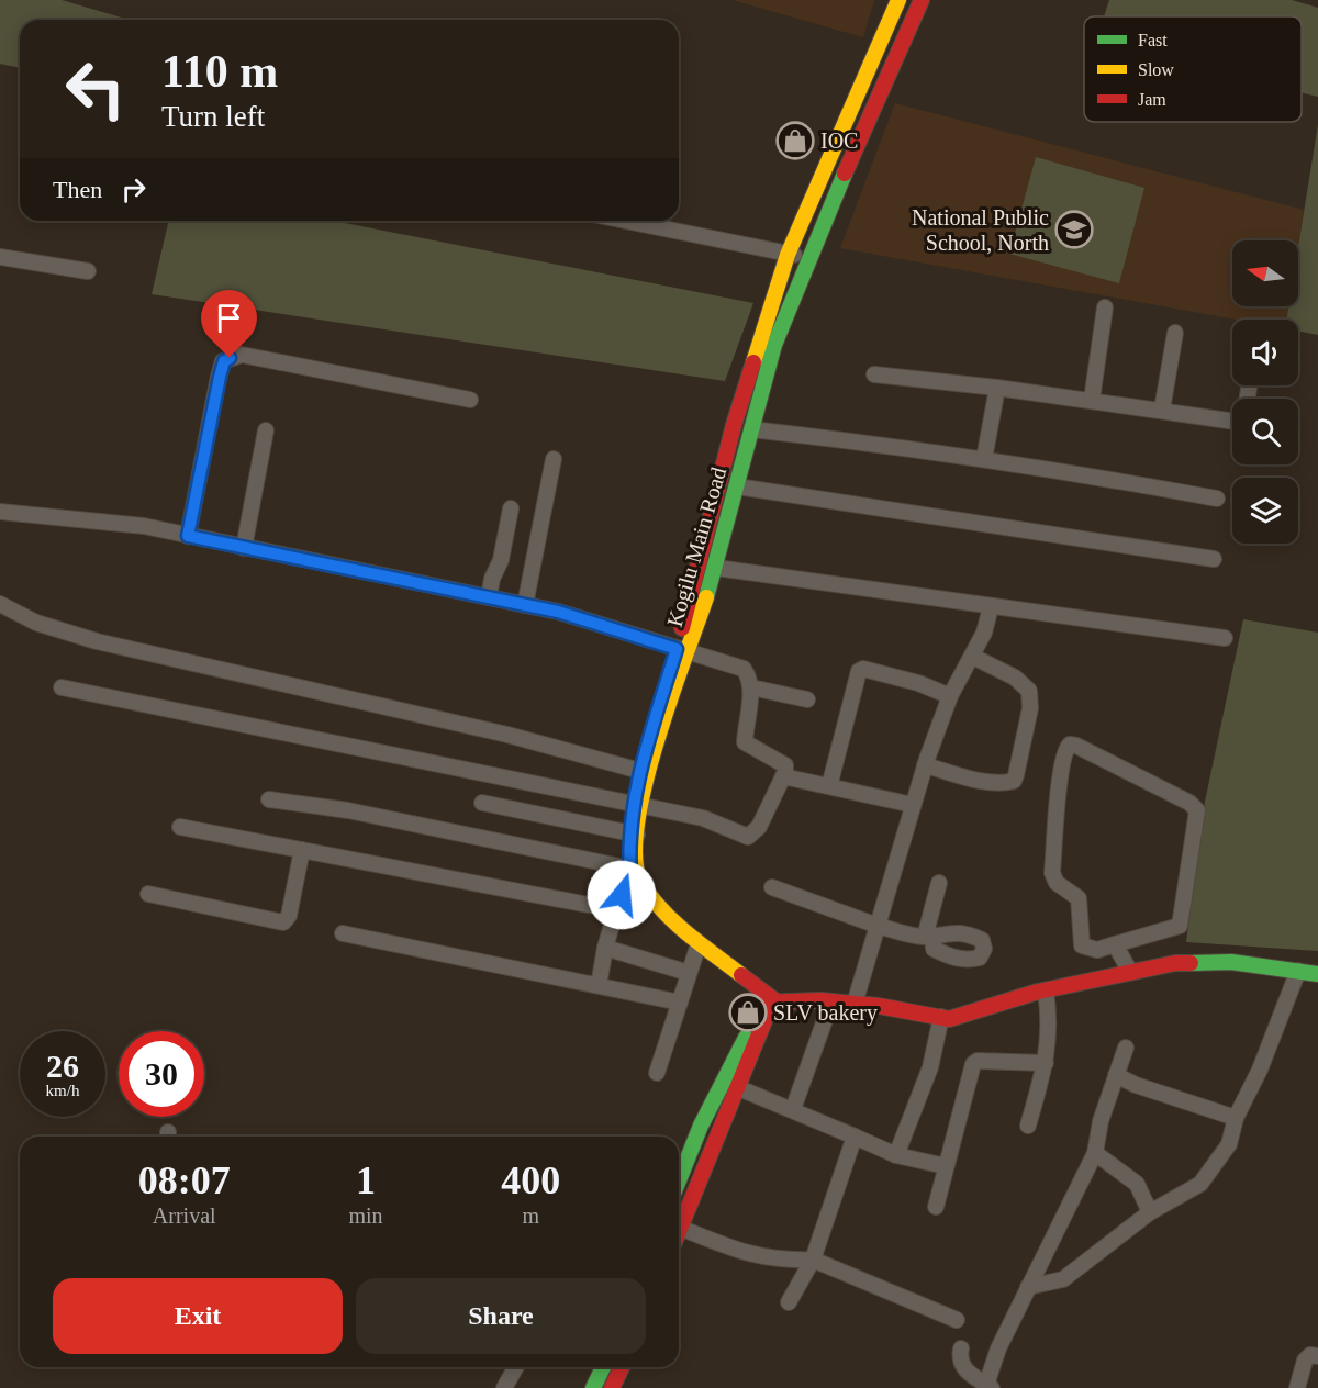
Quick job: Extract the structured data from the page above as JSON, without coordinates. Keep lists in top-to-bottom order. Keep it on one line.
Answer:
{"streets":{"main road":["Kogilu Main Road"]},"places":{"shop":["IOC","SLV bakery"],"school or university":["National Public School, North"]},"legend":["Fast","Slow","Jam"],"north":"left","page":{"turn":["110 m","Turn left"],"then":"Then","speed":"26 km/h","limit":"30","eta":["08:07","Arrival","1","min","400","m"],"buttons":["Exit","Share"]}}
